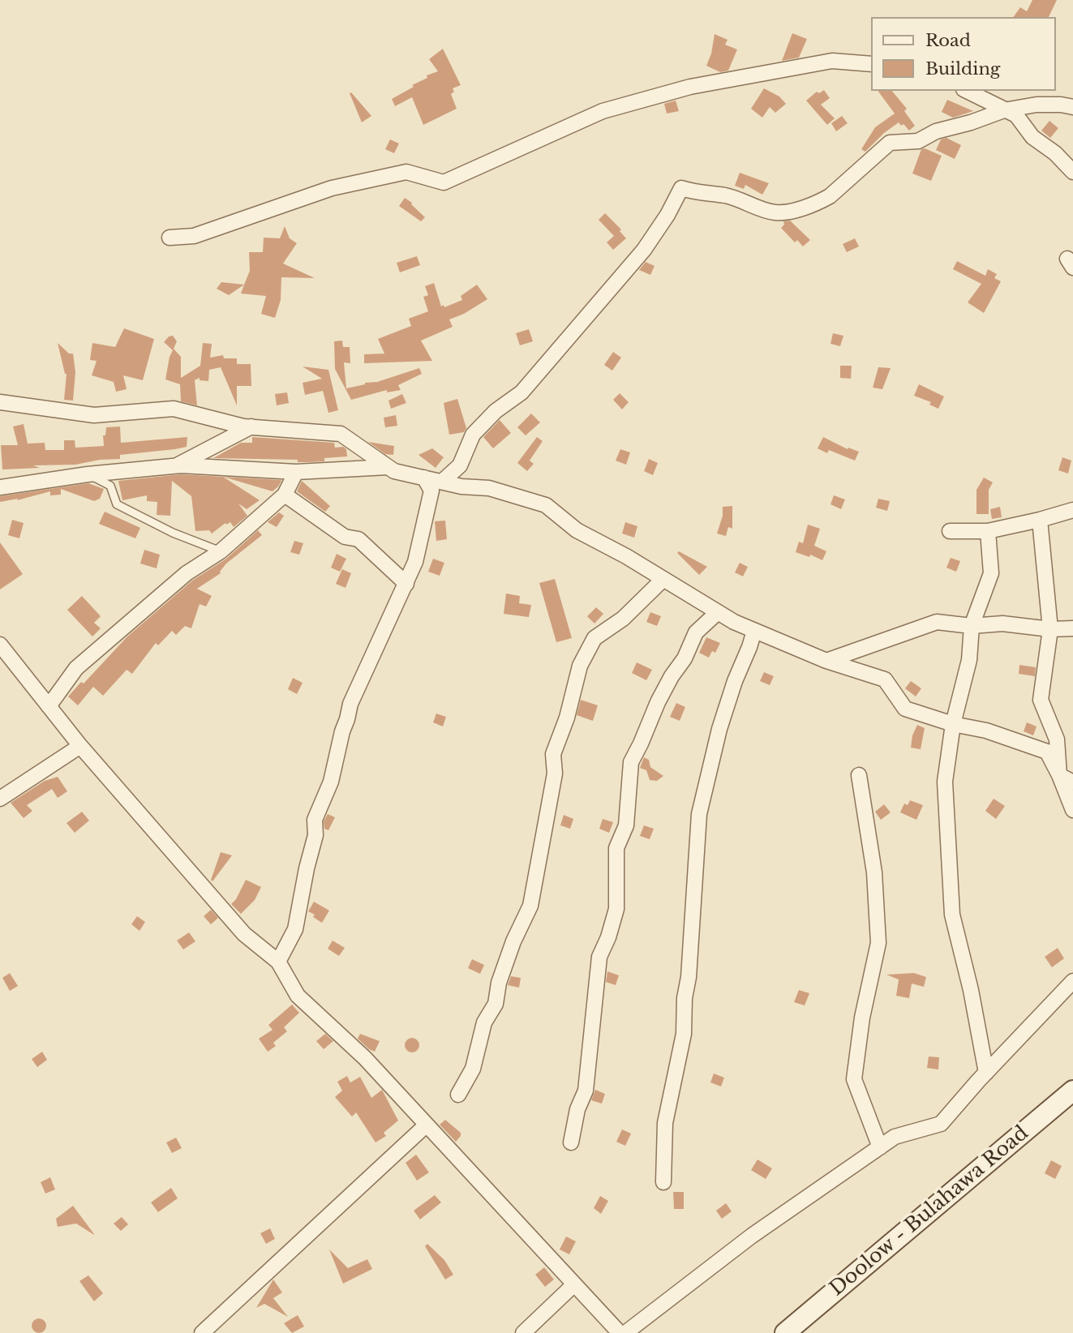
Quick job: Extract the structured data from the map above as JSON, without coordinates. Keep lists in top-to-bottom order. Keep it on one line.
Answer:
{"streets":{"main road":["Doolow - Bulahawa Road"]},"legend":["Road","Building"]}
